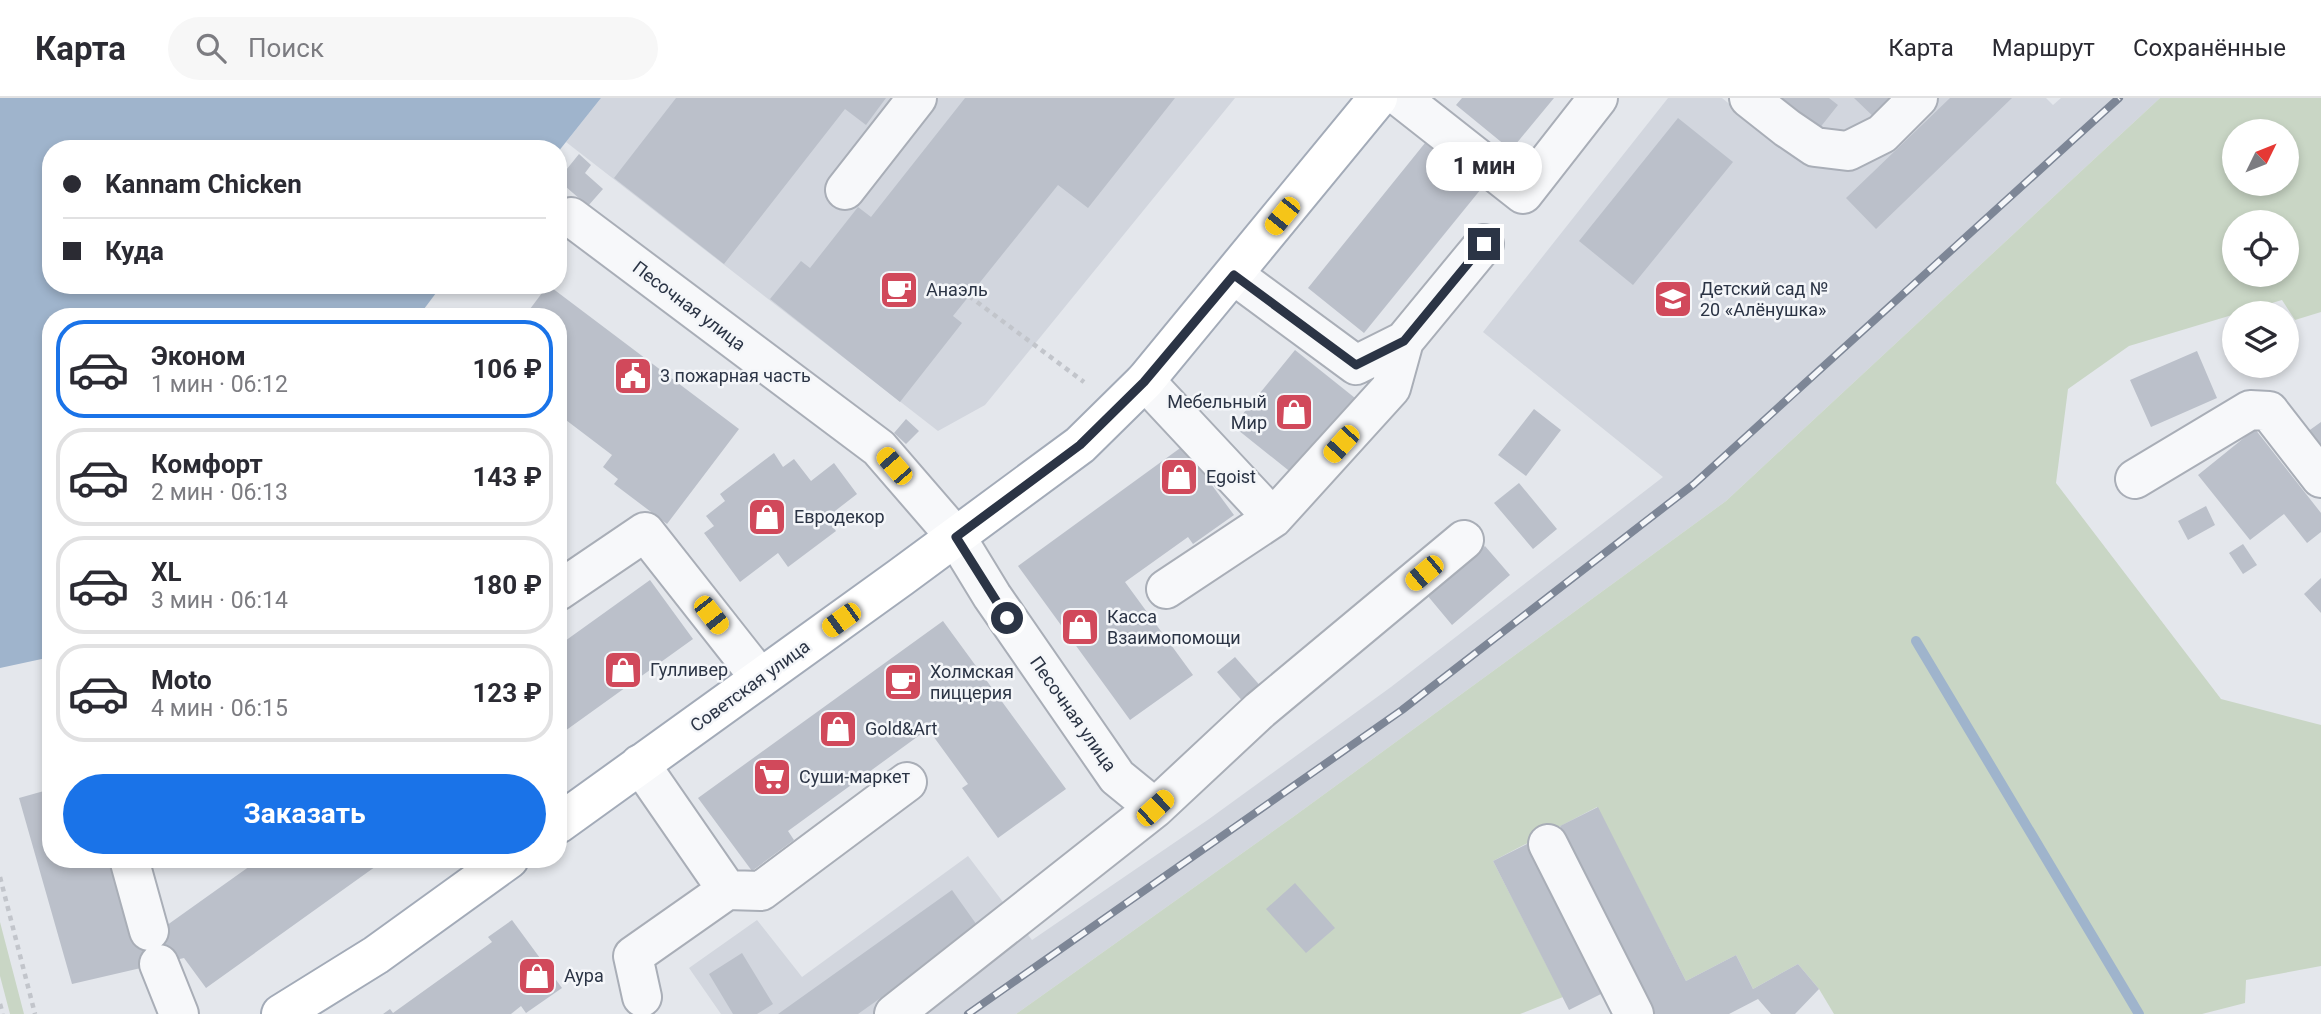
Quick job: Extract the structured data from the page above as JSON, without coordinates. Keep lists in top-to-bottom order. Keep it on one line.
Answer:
{"streets":{"main road":["Советская улица"],"street":["Песочная улица"]},"crossings":[["Песочная улица","Советская улица"]],"places":{"cafe":["Анаэль","Холмская пиццерия"],"school or university":["Детский сад № 20 «Алёнушка»"],"public building":["3 пожарная часть"],"shop":["Мебельный Мир","Egoist","Евродекор","Касса Взаимопомощи","Гулливер","Gold&Art","Аура"],"supermarket":["Суши-маркет"]},"north":"top right","page":{"header":"Карта","search":"Поиск","nav":["Карта","Маршрут","Сохранённые"],"banner":["Kannam Chicken","Куда"],"bubble":"1 мин","list":[{"name":"Эконом","note":"1 мин · 06:12","value":"106 ₽"},{"name":"Комфорт","note":"2 мин · 06:13","value":"143 ₽"},{"name":"XL","note":"3 мин · 06:14","value":"180 ₽"},{"name":"Moto","note":"4 мин · 06:15","value":"123 ₽"}],"buttons":"Заказать"}}
